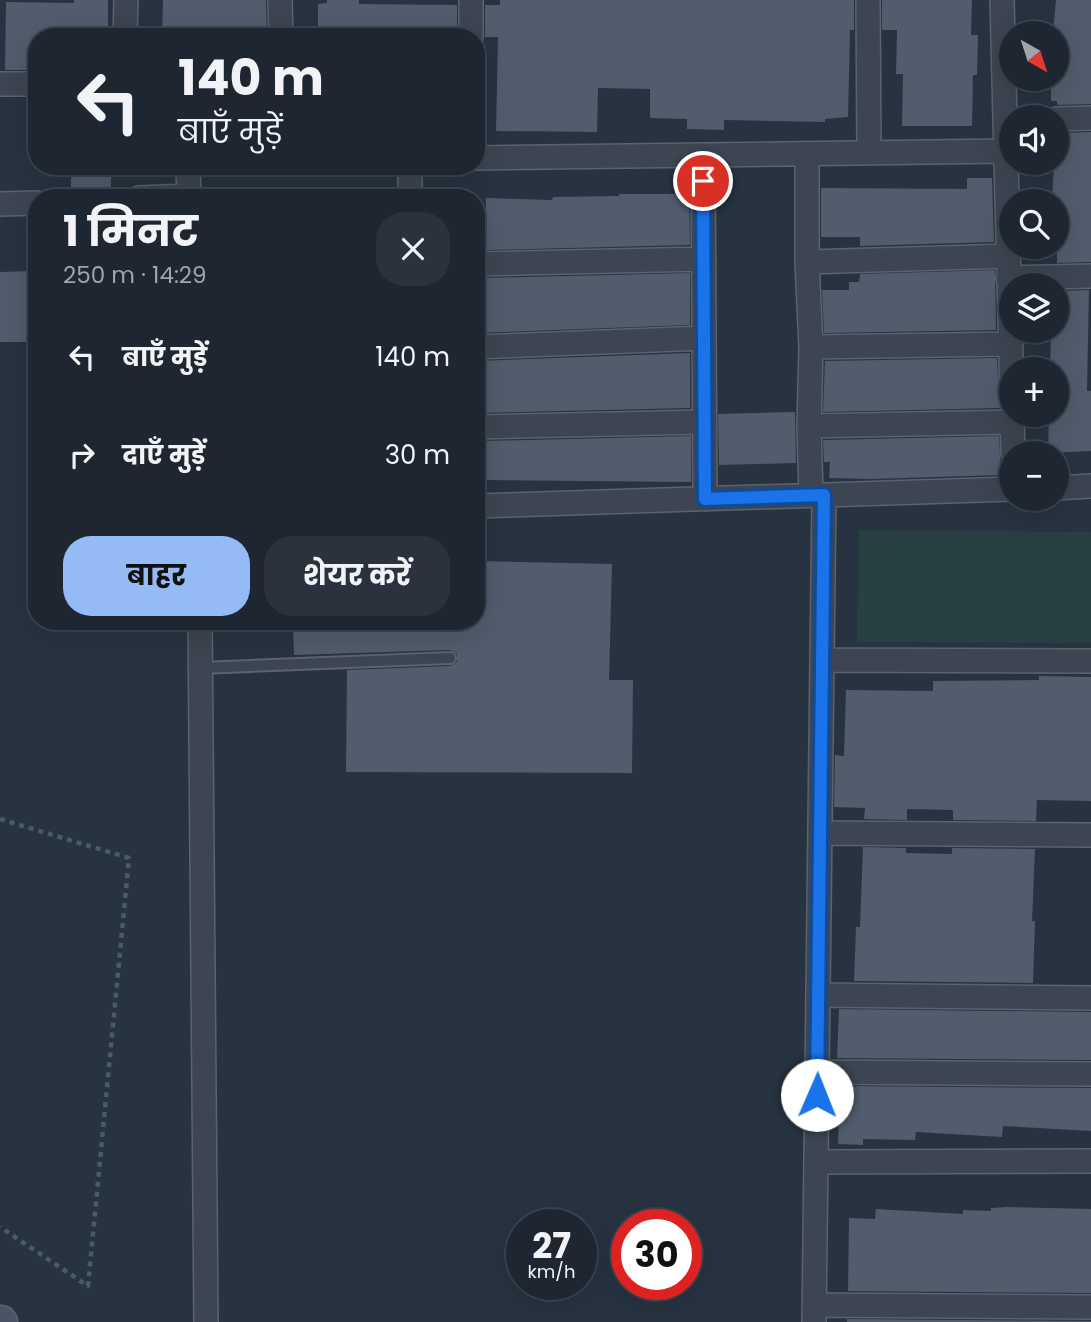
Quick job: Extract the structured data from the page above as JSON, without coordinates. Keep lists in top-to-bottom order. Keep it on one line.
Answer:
{"north":"bottom right","page":{"map_buttons":["+","−"],"turn":["140 m","बाएँ मुड़ें"],"heading":["1 मिनट","250 m · 14:29"],"list":[{"name":"बाएँ मुड़ें","value":"140 m"},{"name":"दाएँ मुड़ें","value":"30 m"}],"buttons":["बाहर","शेयर करें"],"speed":"27 km/h","limit":"30"}}
